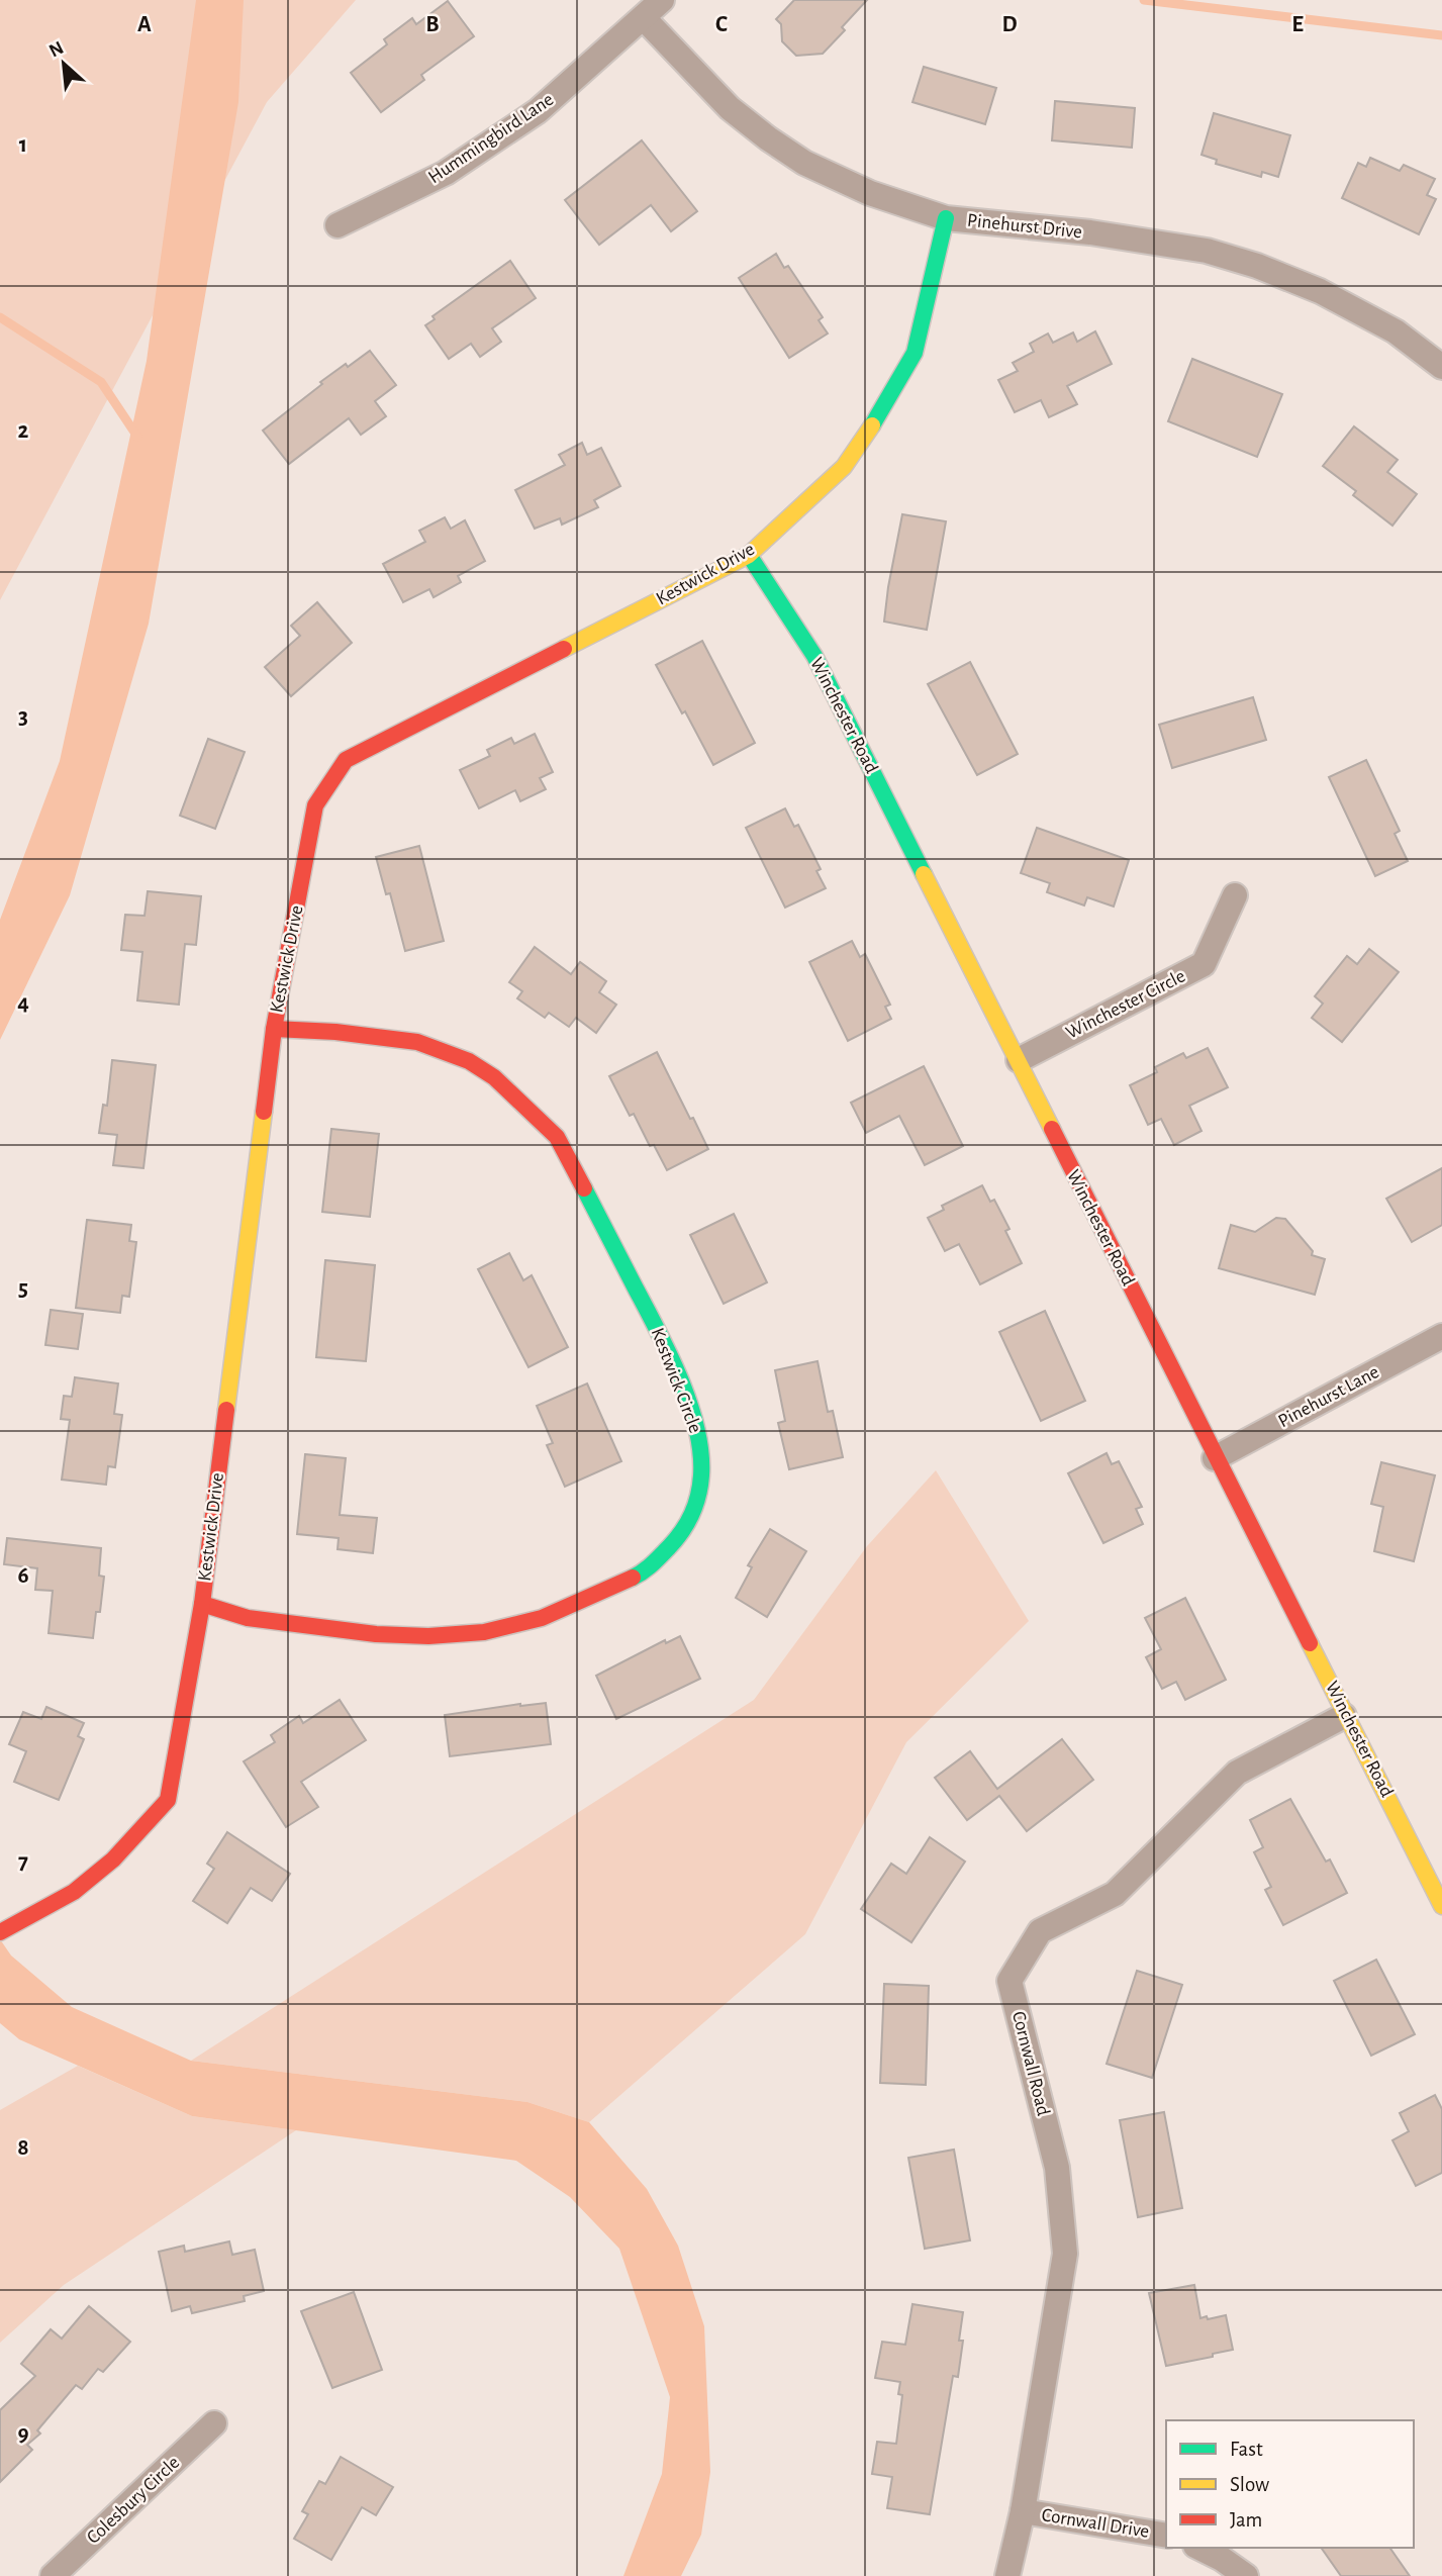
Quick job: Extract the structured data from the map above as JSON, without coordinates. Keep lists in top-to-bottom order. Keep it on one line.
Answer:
{"streets":{"street":["Hummingbird Lane","Pinehurst Drive","Kestwick Drive","Winchester Road","Winchester Circle","Kestwick Circle","Pinehurst Lane","Cornwall Road","Colesbury Circle","Cornwall Drive"]},"crossings":[["Hummingbird Lane","Pinehurst Drive"],["Pinehurst Drive","Kestwick Drive"],["Kestwick Drive","Winchester Road"],["Kestwick Drive","Kestwick Circle"],["Winchester Road","Winchester Circle"],["Winchester Road","Pinehurst Lane"],["Winchester Road","Cornwall Road"],["Cornwall Road","Cornwall Drive"]],"legend":["Fast","Slow","Jam"],"north":"top left","grid":{"columns":["A","B","C","D","E"],"rows":["1","2","3","4","5","6","7","8","9"]}}
